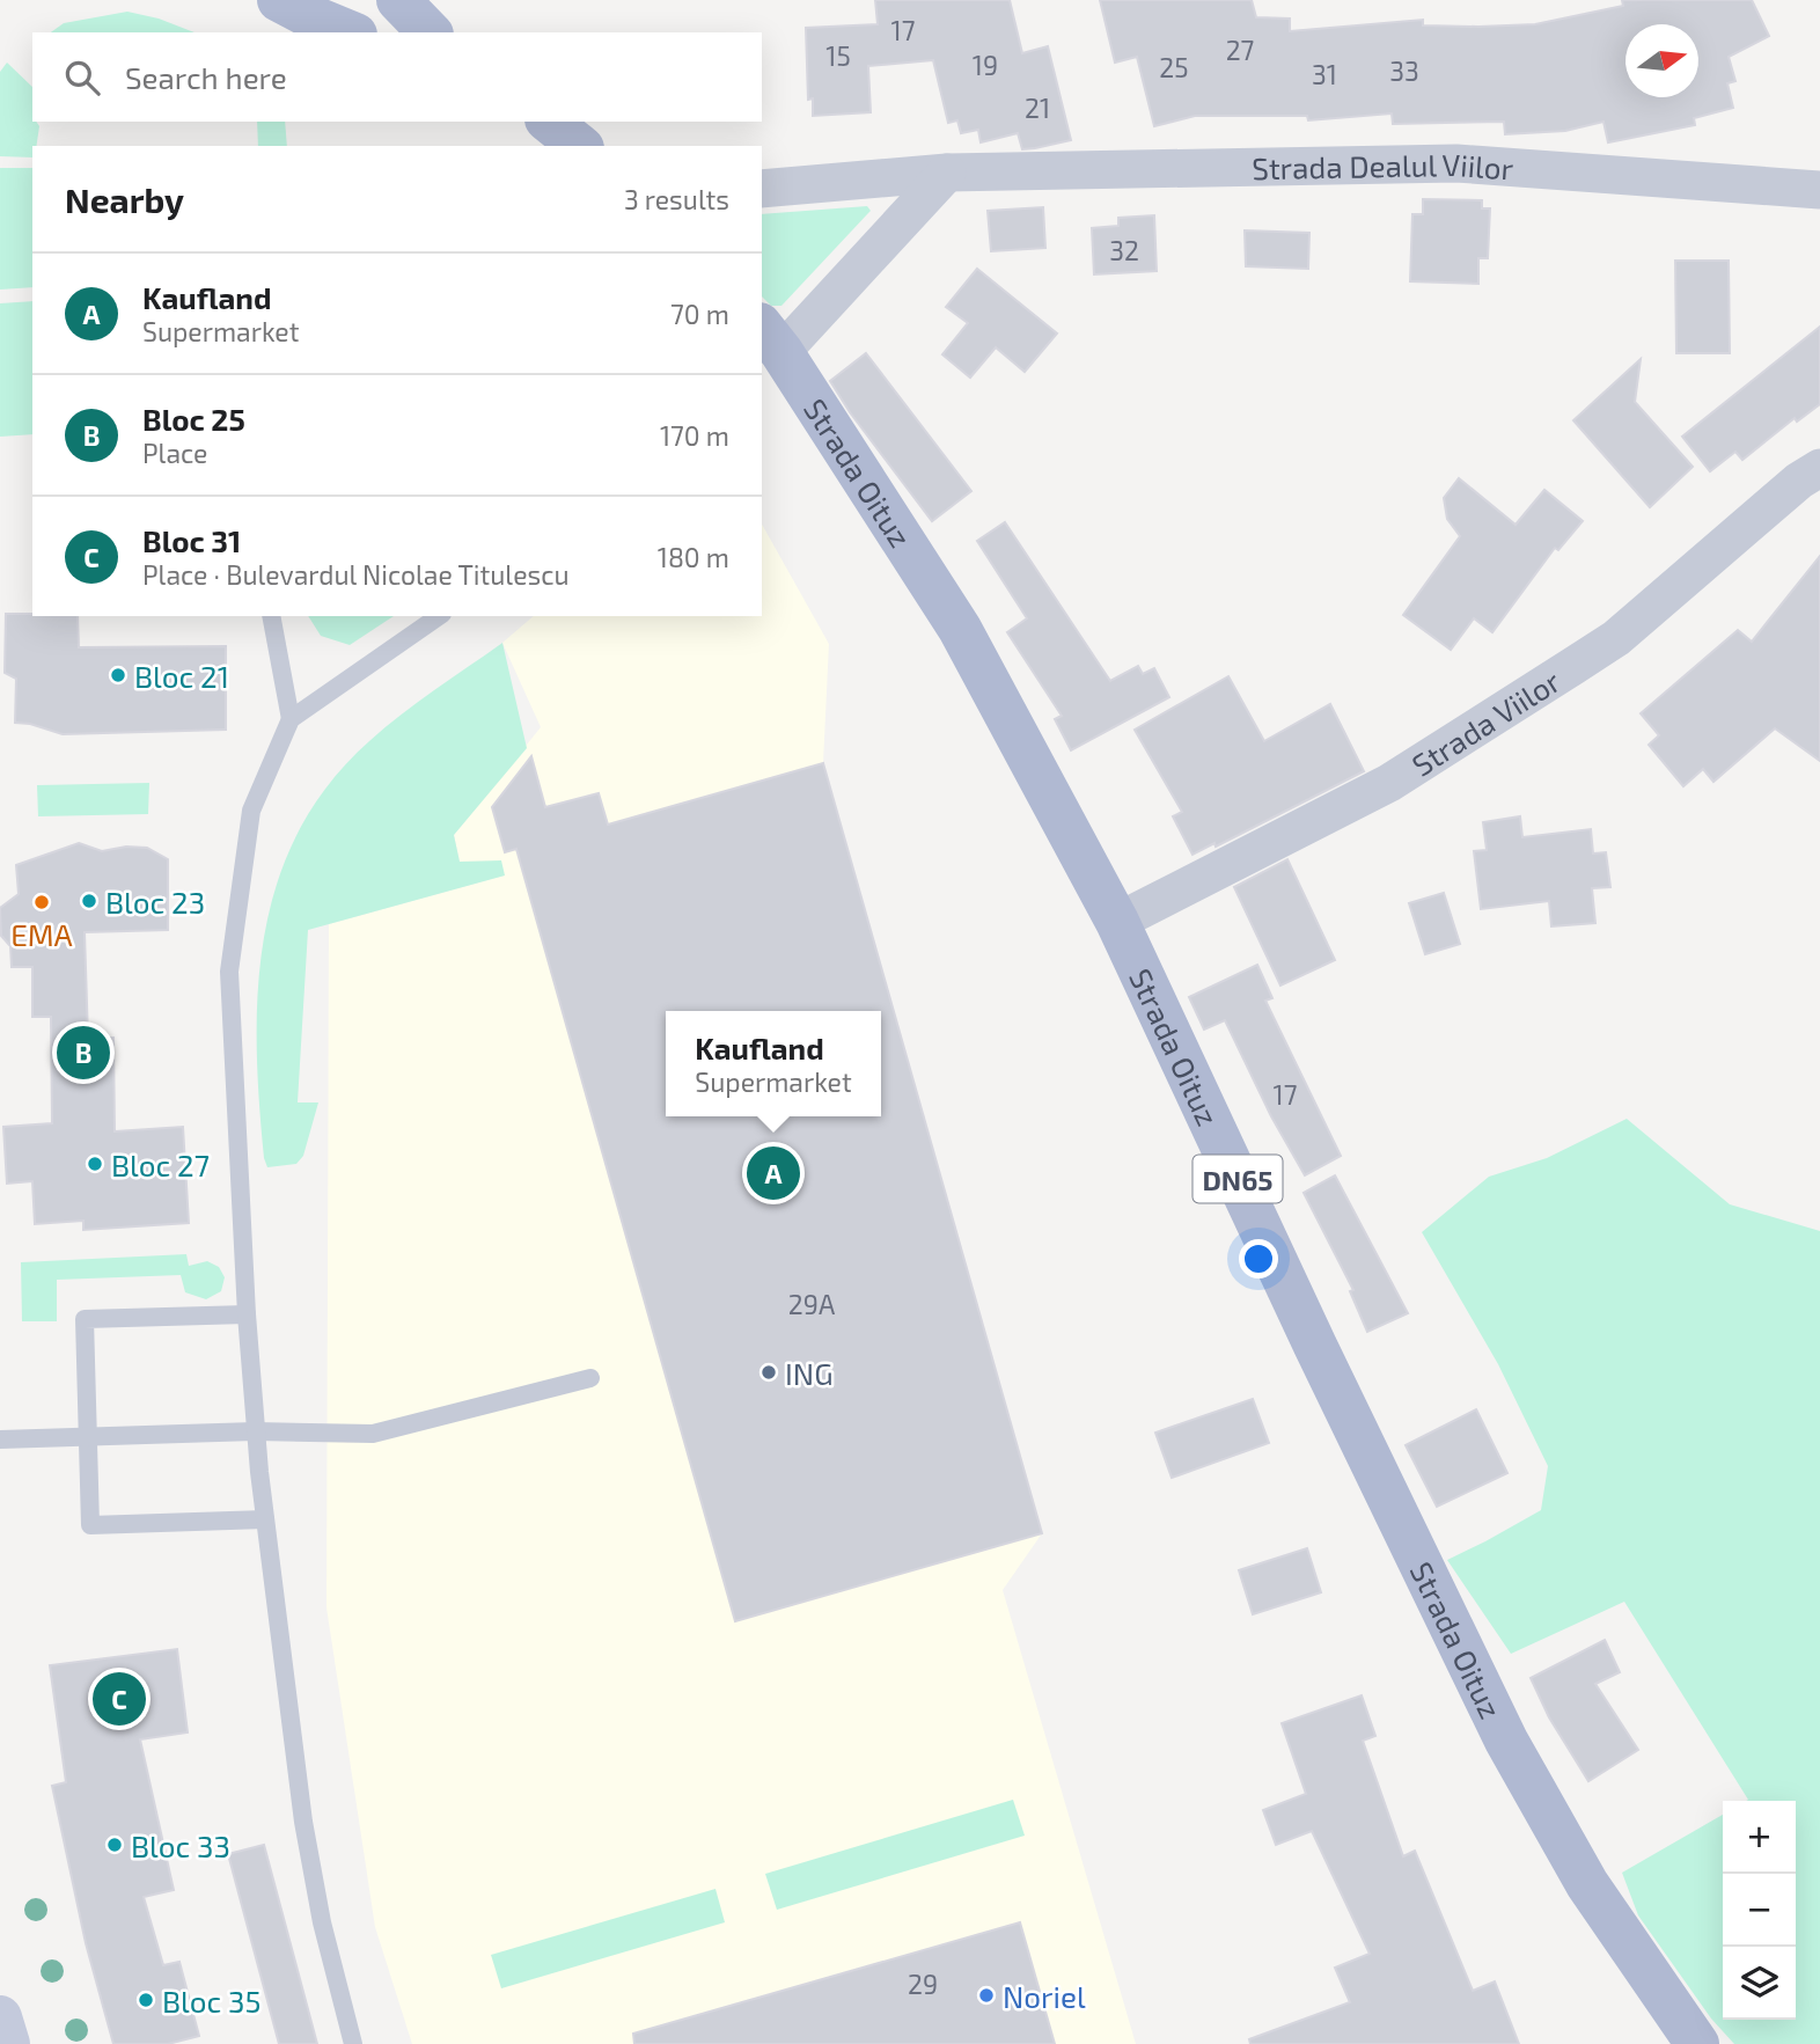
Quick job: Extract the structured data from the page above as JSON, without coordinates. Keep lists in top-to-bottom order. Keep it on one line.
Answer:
{"streets":{"main road":["Strada Oituz","DN65"],"street":["Strada Dealul Viilor","Strada Viilor"]},"crossings":[["Strada Oituz","Strada Viilor"]],"places":["Bloc 21","Bloc 23","EMA","Bloc 27","ING","Bloc 33","Noriel","Bloc 35"],"house_numbers":["17","27","15","19","25","33","31","21","32","17","29A","29"],"north":"right","page":{"search":"Search here","heading":["Nearby","3 results"],"list":[{"mark":"A","name":"Kaufland","note":"Supermarket","value":"70 m"},{"mark":"B","name":"Bloc 25","note":"Place","value":"170 m"},{"mark":"C","name":"Bloc 31","note":"Place · Bulevardul Nicolae Titulescu","value":"180 m"}],"popup":["Kaufland","Supermarket"],"pins":["B","A","C"],"map_buttons":["+","−"]}}
